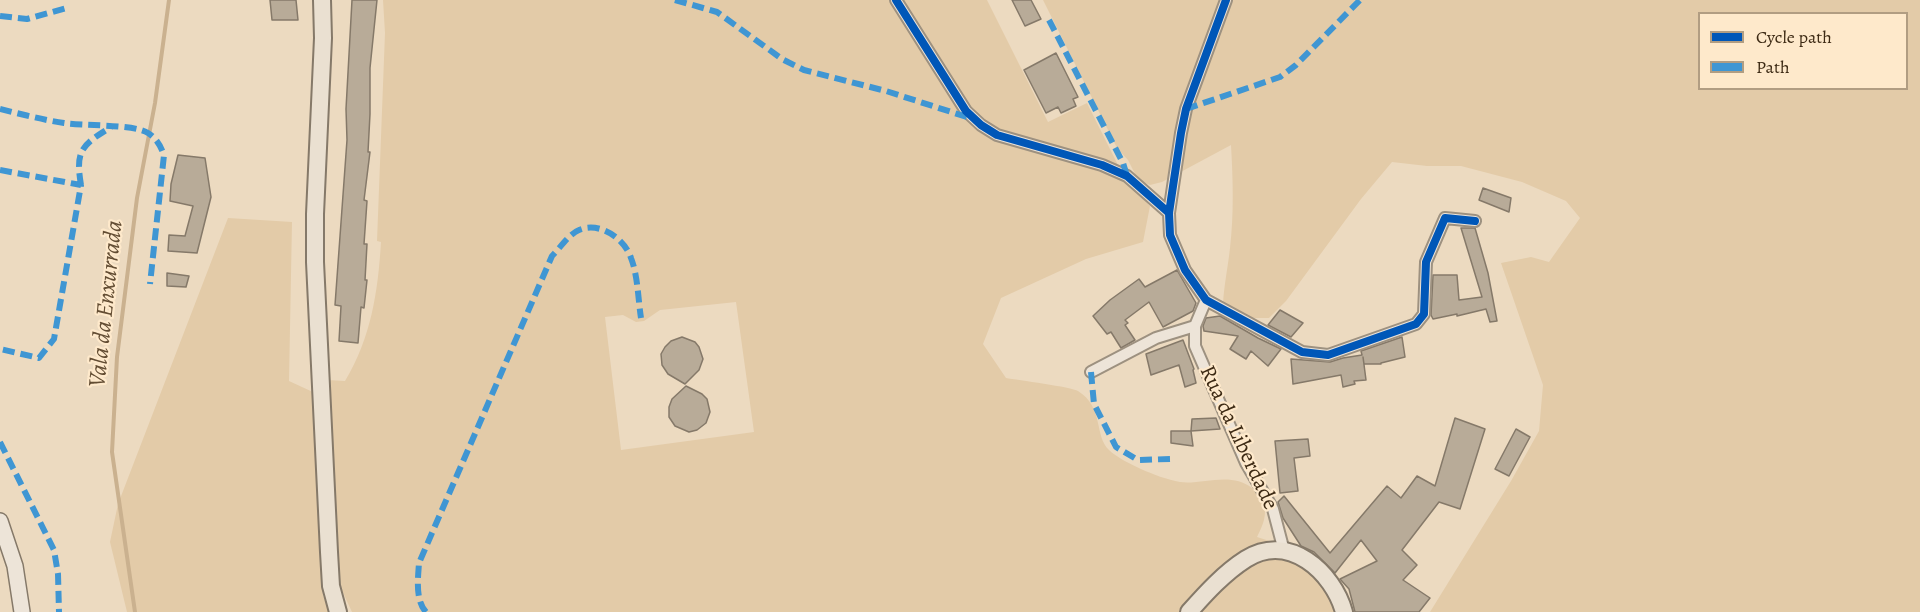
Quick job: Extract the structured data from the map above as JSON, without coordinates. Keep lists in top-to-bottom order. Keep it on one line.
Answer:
{"streets":{"street":["Rua da Liberdade"]},"water":["Vala da Enxurrada"],"legend":["Cycle path","Path"]}
